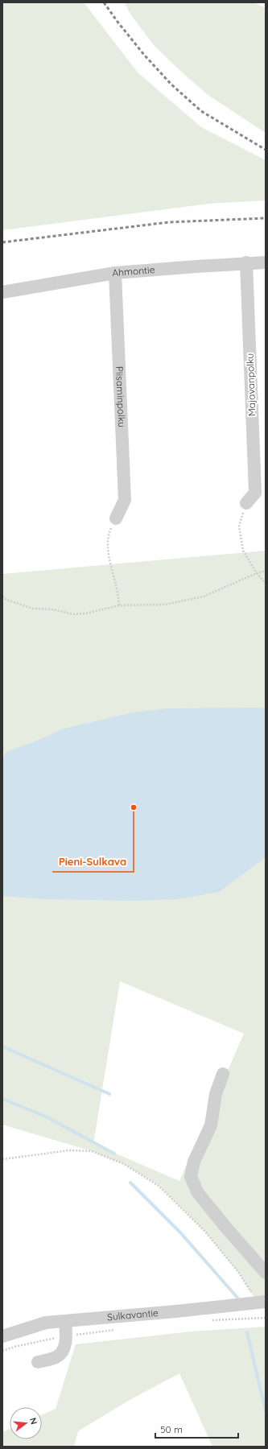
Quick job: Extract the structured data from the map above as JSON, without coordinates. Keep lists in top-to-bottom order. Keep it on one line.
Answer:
{"streets":{"street":["Ahmontie","Majavanpolku","Piisaminpolku","Sulkavantie"]},"crossings":[["Ahmontie","Majavanpolku"],["Ahmontie","Piisaminpolku"]],"places":["Pieni-Sulkava"],"scale_bar":"50 m","north":"right"}
